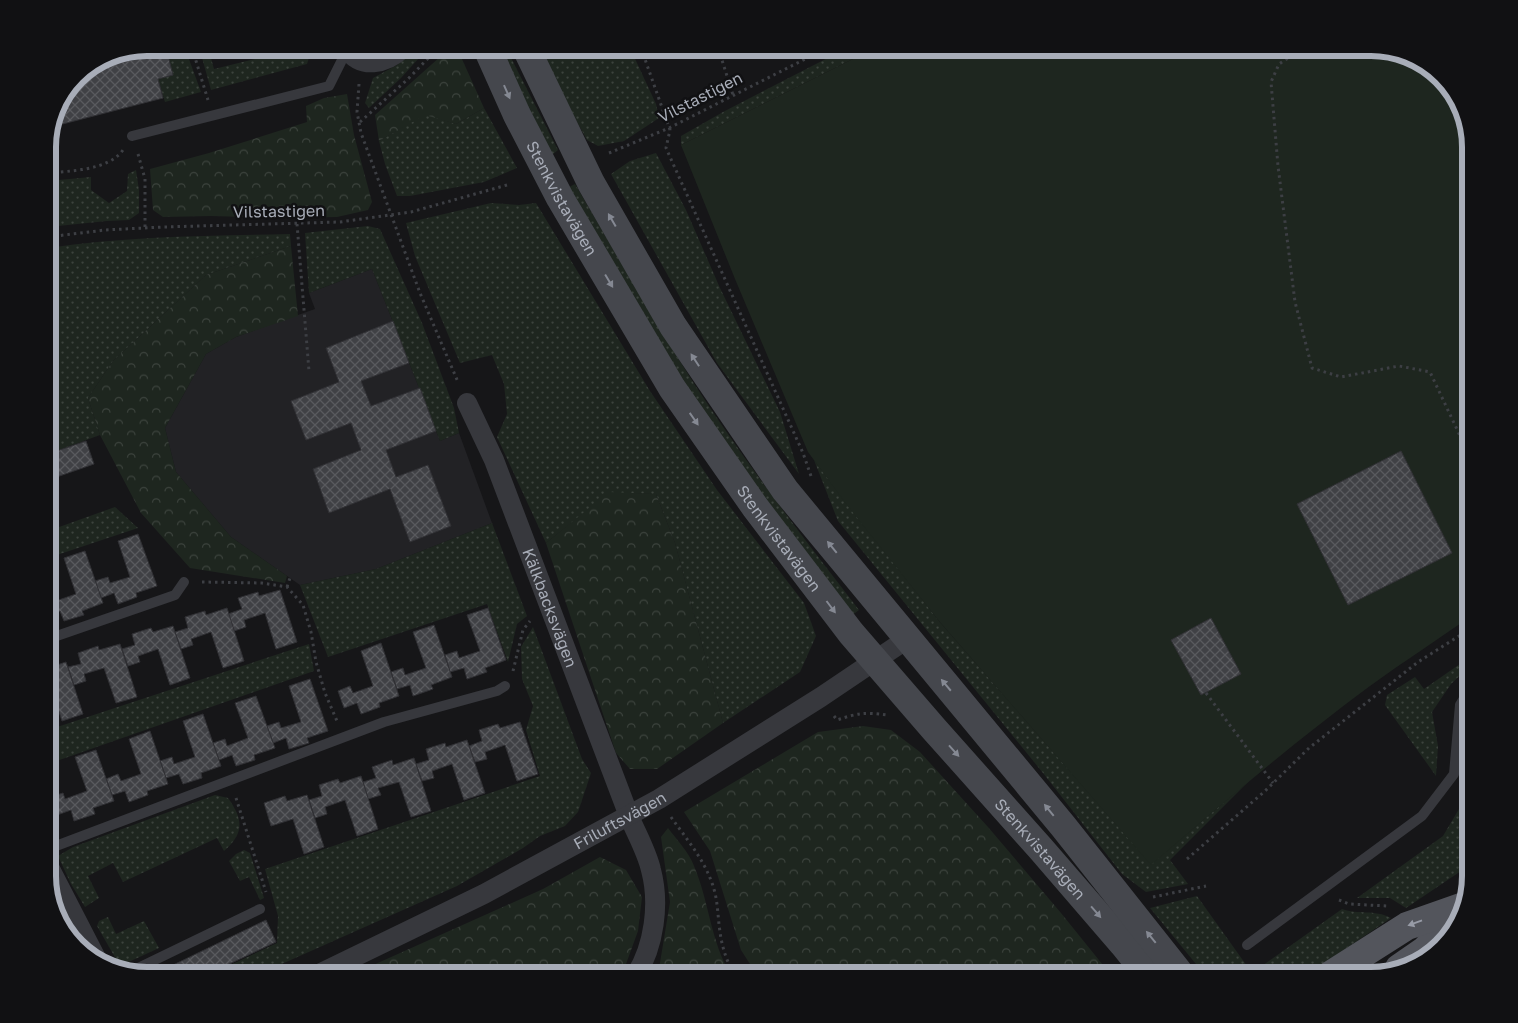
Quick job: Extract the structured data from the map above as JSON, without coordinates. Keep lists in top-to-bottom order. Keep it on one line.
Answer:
{"streets":{"main road":["Stenkvistavägen"],"street":["Kälkbacksvägen","Friluftsvägen"],"path":["Vilstastigen"]},"crossings":[["Stenkvistavägen","Friluftsvägen"],["Kälkbacksvägen","Friluftsvägen"]]}
